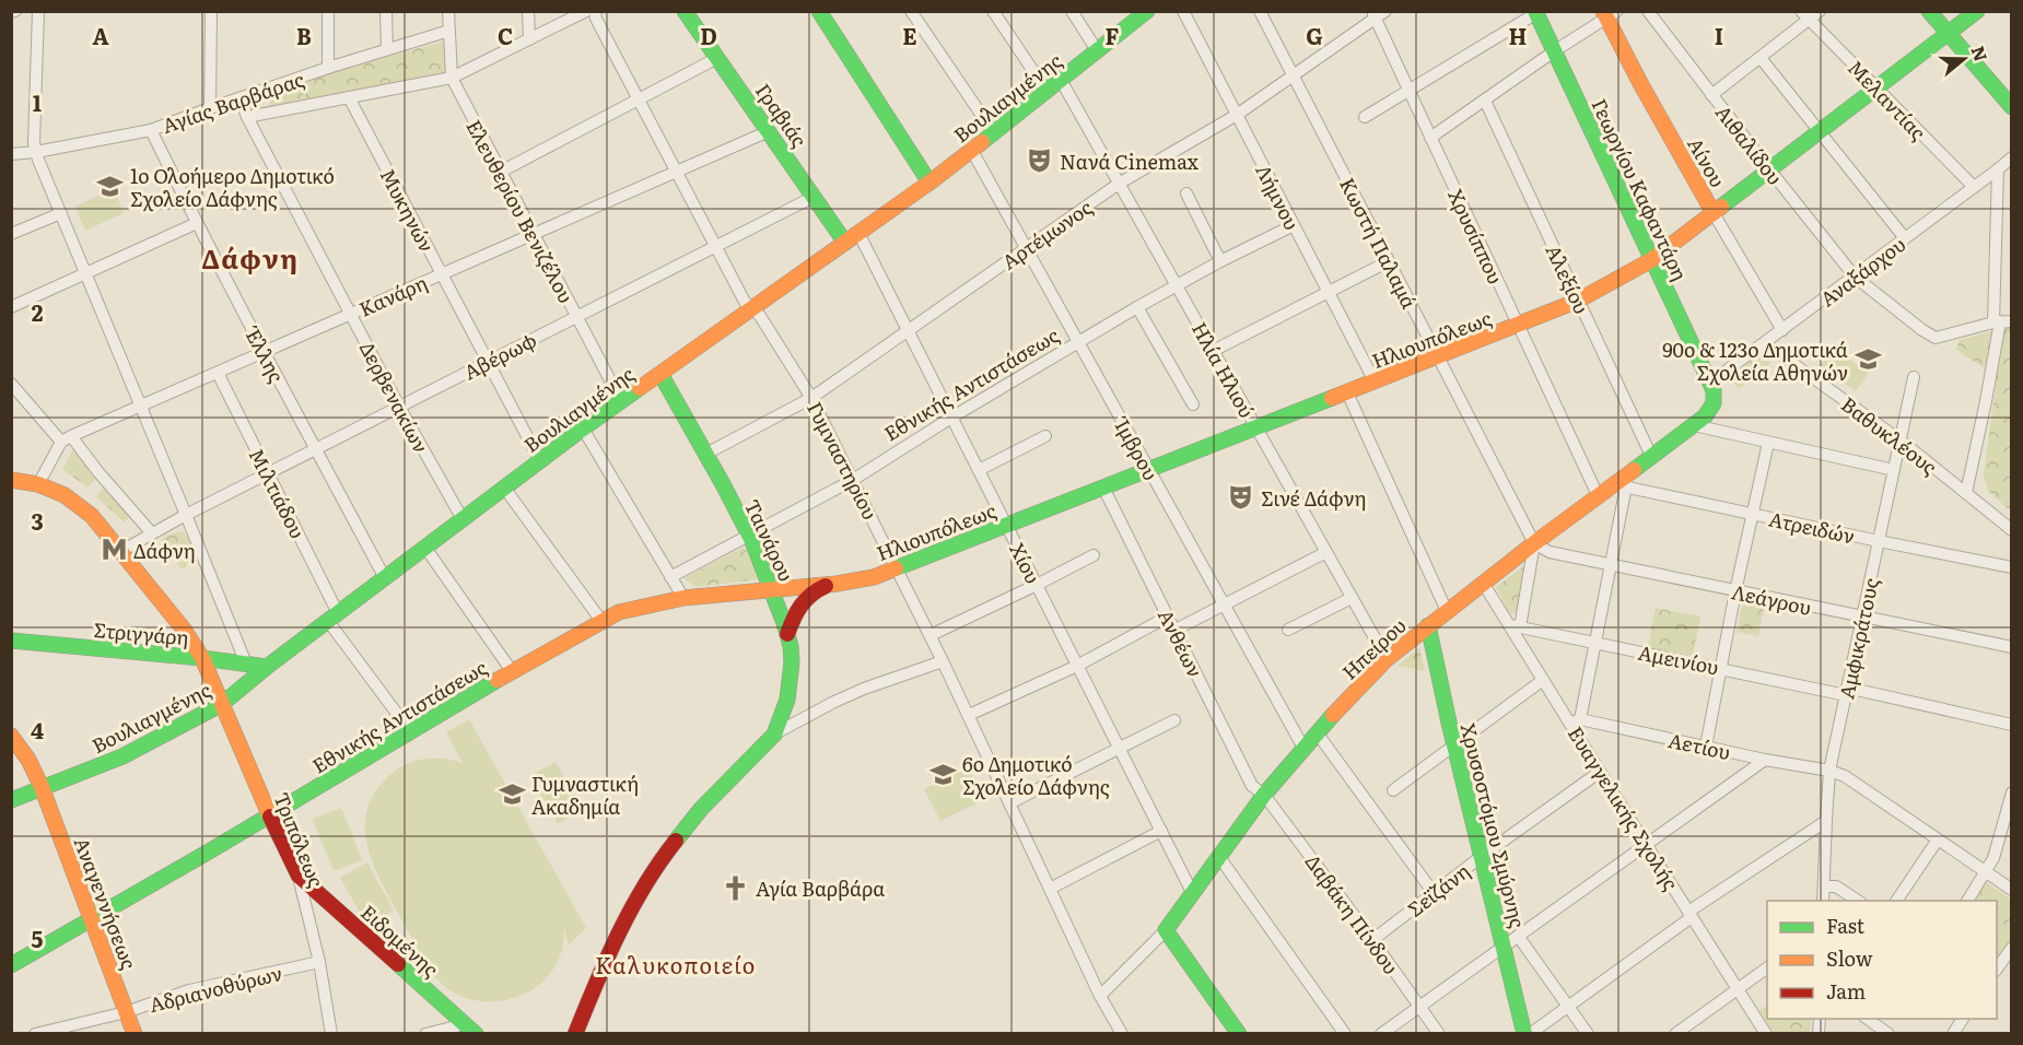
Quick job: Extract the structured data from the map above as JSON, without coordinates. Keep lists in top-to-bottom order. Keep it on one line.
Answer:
{"streets":{"main road":["Βουλιαγμένης","Γραβιάς","Αίνου","Γεωργίου Καφαντάρη","Ηλιουπόλεως","Εθνικής Αντιστάσεως","Ταινάρου","Στριγγάρη","Ηπείρου","Χρυσοστόμου Σμύρνης","Τριπόλεως","Αναγεννήσεως","Ειδομένης"],"street":["Μελαντίας","Αγίας Βαρβάρας","Αιθαλίδου","Λήμνου","Μυκηνών","Ελευθερίου Βενιζέλου","Αρτέμωνος","Χρυσίππου","Κωστή Παλαμά","Αναξάρχου","Αλεξίου","Κανάρη","Έλλης","Αβέρωφ","Ηλία Ηλιού","Δερβενακίων","Βαθυκλέους","Ίμβρου","Γυμναστηρίου","Μιλτιάδου","Ατρειδών","Χίου","Λεάγρου","Αμφικράτους","Ανθέων","Αμεινίου","Αετίου","Ευαγγελικής Σχολής","Σεϊζάνη","Δαβάκη Πίνδου","Αδριανοθύρων"]},"crossings":[["Βουλιαγμένης","Γραβιάς"],["Βουλιαγμένης","Μυκηνών"],["Βουλιαγμένης","Ελευθερίου Βενιζέλου"],["Βουλιαγμένης","Έλλης"],["Βουλιαγμένης","Ηλία Ηλιού"],["Βουλιαγμένης","Δερβενακίων"],["Βουλιαγμένης","Ίμβρου"],["Βουλιαγμένης","Γυμναστηρίου"],["Βουλιαγμένης","Μιλτιάδου"],["Βουλιαγμένης","Ταινάρου"],["Βουλιαγμένης","Χίου"],["Βουλιαγμένης","Στριγγάρη"],["Βουλιαγμένης","Τριπόλεως"],["Βουλιαγμένης","Αναγεννήσεως"],["Μελαντίας","Αναξάρχου"],["Μελαντίας","Ηλιουπόλεως"],["Αγίας Βαρβάρας","Μυκηνών"],["Αγίας Βαρβάρας","Ελευθερίου Βενιζέλου"],["Αγίας Βαρβάρας","Έλλης"],["Αγίας Βαρβάρας","Δερβενακίων"],["Γραβιάς","Κανάρη"],["Γραβιάς","Αβέρωφ"],["Αιθαλίδου","Αναξάρχου"],["Αιθαλίδου","Ηλιουπόλεως"],["Αίνου","Αναξάρχου"],["Αίνου","Ηλιουπόλεως"],["Γεωργίου Καφαντάρη","Αναξάρχου"],["Γεωργίου Καφαντάρη","Ηλιουπόλεως"],["Γεωργίου Καφαντάρη","Ηπείρου"],["Λήμνου","Αρτέμωνος"],["Λήμνου","Ηλιουπόλεως"],["Λήμνου","Εθνικής Αντιστάσεως"],["Μυκηνών","Κανάρη"],["Μυκηνών","Αβέρωφ"],["Ελευθερίου Βενιζέλου","Κανάρη"],["Ελευθερίου Βενιζέλου","Αβέρωφ"],["Αρτέμωνος","Χρυσίππου"],["Αρτέμωνος","Κωστή Παλαμά"],["Αρτέμωνος","Ηλία Ηλιού"],["Αρτέμωνος","Ίμβρου"],["Αρτέμωνος","Γυμναστηρίου"],["Αρτέμωνος","Ταινάρου"],["Αρτέμωνος","Χίου"],["Χρυσίππου","Ηλιουπόλεως"],["Χρυσίππου","Ηπείρου"],["Κωστή Παλαμά","Ηλιουπόλεως"],["Κωστή Παλαμά","Λεάγρου"],["Κωστή Παλαμά","Ηπείρου"],["Αναξάρχου","Βαθυκλέους"],["Αναξάρχου","Ηπείρου"],["Αλεξίου","Ηλιουπόλεως"],["Αλεξίου","Ηπείρου"],["Κανάρη","Έλλης"],["Κανάρη","Δερβενακίων"],["Κανάρη","Γυμναστηρίου"],["Κανάρη","Μιλτιάδου"],["Ηλιουπόλεως","Ηλία Ηλιού"],["Ηλιουπόλεως","Εθνικής Αντιστάσεως"],["Ηλιουπόλεως","Ίμβρου"],["Ηλιουπόλεως","Γυμναστηρίου"],["Ηλιουπόλεως","Χίου"],["Ηλιουπόλεως","Ανθέων"],["Έλλης","Αβέρωφ"],["Αβέρωφ","Δερβενακίων"],["Αβέρωφ","Γυμναστηρίου"],["Αβέρωφ","Μιλτιάδου"],["Αβέρωφ","Τριπόλεως"],["Ηλία Ηλιού","Εθνικής Αντιστάσεως"],["Ηλία Ηλιού","Ηπείρου"],["Εθνικής Αντιστάσεως","Ίμβρου"],["Εθνικής Αντιστάσεως","Γυμναστηρίου"],["Εθνικής Αντιστάσεως","Μιλτιάδου"],["Εθνικής Αντιστάσεως","Ταινάρου"],["Εθνικής Αντιστάσεως","Χίου"],["Εθνικής Αντιστάσεως","Τριπόλεως"],["Εθνικής Αντιστάσεως","Αναγεννήσεως"],["Βαθυκλέους","Αμφικράτους"],["Ίμβρου","Ηπείρου"],["Γυμναστηρίου","Ηπείρου"],["Ατρειδών","Αμφικράτους"],["Ατρειδών","Ηπείρου"],["Χίου","Ηπείρου"],["Λεάγρου","Αμφικράτους"],["Λεάγρου","Ηπείρου"],["Στριγγάρη","Τριπόλεως"],["Αμφικράτους","Αμεινίου"],["Αμφικράτους","Αετίου"],["Ανθέων","Ηπείρου"],["Ανθέων","Δαβάκη Πίνδου"],["Ηπείρου","Ευαγγελικής Σχολής"],["Ηπείρου","Χρυσοστόμου Σμύρνης"],["Ηπείρου","Δαβάκη Πίνδου"],["Αμεινίου","Ευαγγελικής Σχολής"],["Αετίου","Ευαγγελικής Σχολής"],["Ευαγγελικής Σχολής","Σεϊζάνη"],["Χρυσοστόμου Σμύρνης","Σεϊζάνη"],["Τριπόλεως","Ειδομένης"],["Τριπόλεως","Αδριανοθύρων"],["Σεϊζάνη","Δαβάκη Πίνδου"],["Αναγεννήσεως","Αδριανοθύρων"]],"districts":["Δάφνη","Καλυκοποιείο"],"places":{"theatre":["Νανά Cinemax","Σινέ Δάφνη"],"school or university":["1ο Ολοήμερο Δημοτικό Σχολείο Δάφνης","90ο & 123ο Δημοτικά Σχολεία Αθηνών","6ο Δημοτικό Σχολείο Δάφνης","Γυμναστική Ακαδημία"],"metro station":["Δάφνη"],"church":["Αγία Βαρβάρα"]},"legend":["Fast","Slow","Jam"],"north":"right","grid":{"columns":["A","B","C","D","E","F","G","H","I"],"rows":["1","2","3","4","5"]}}
